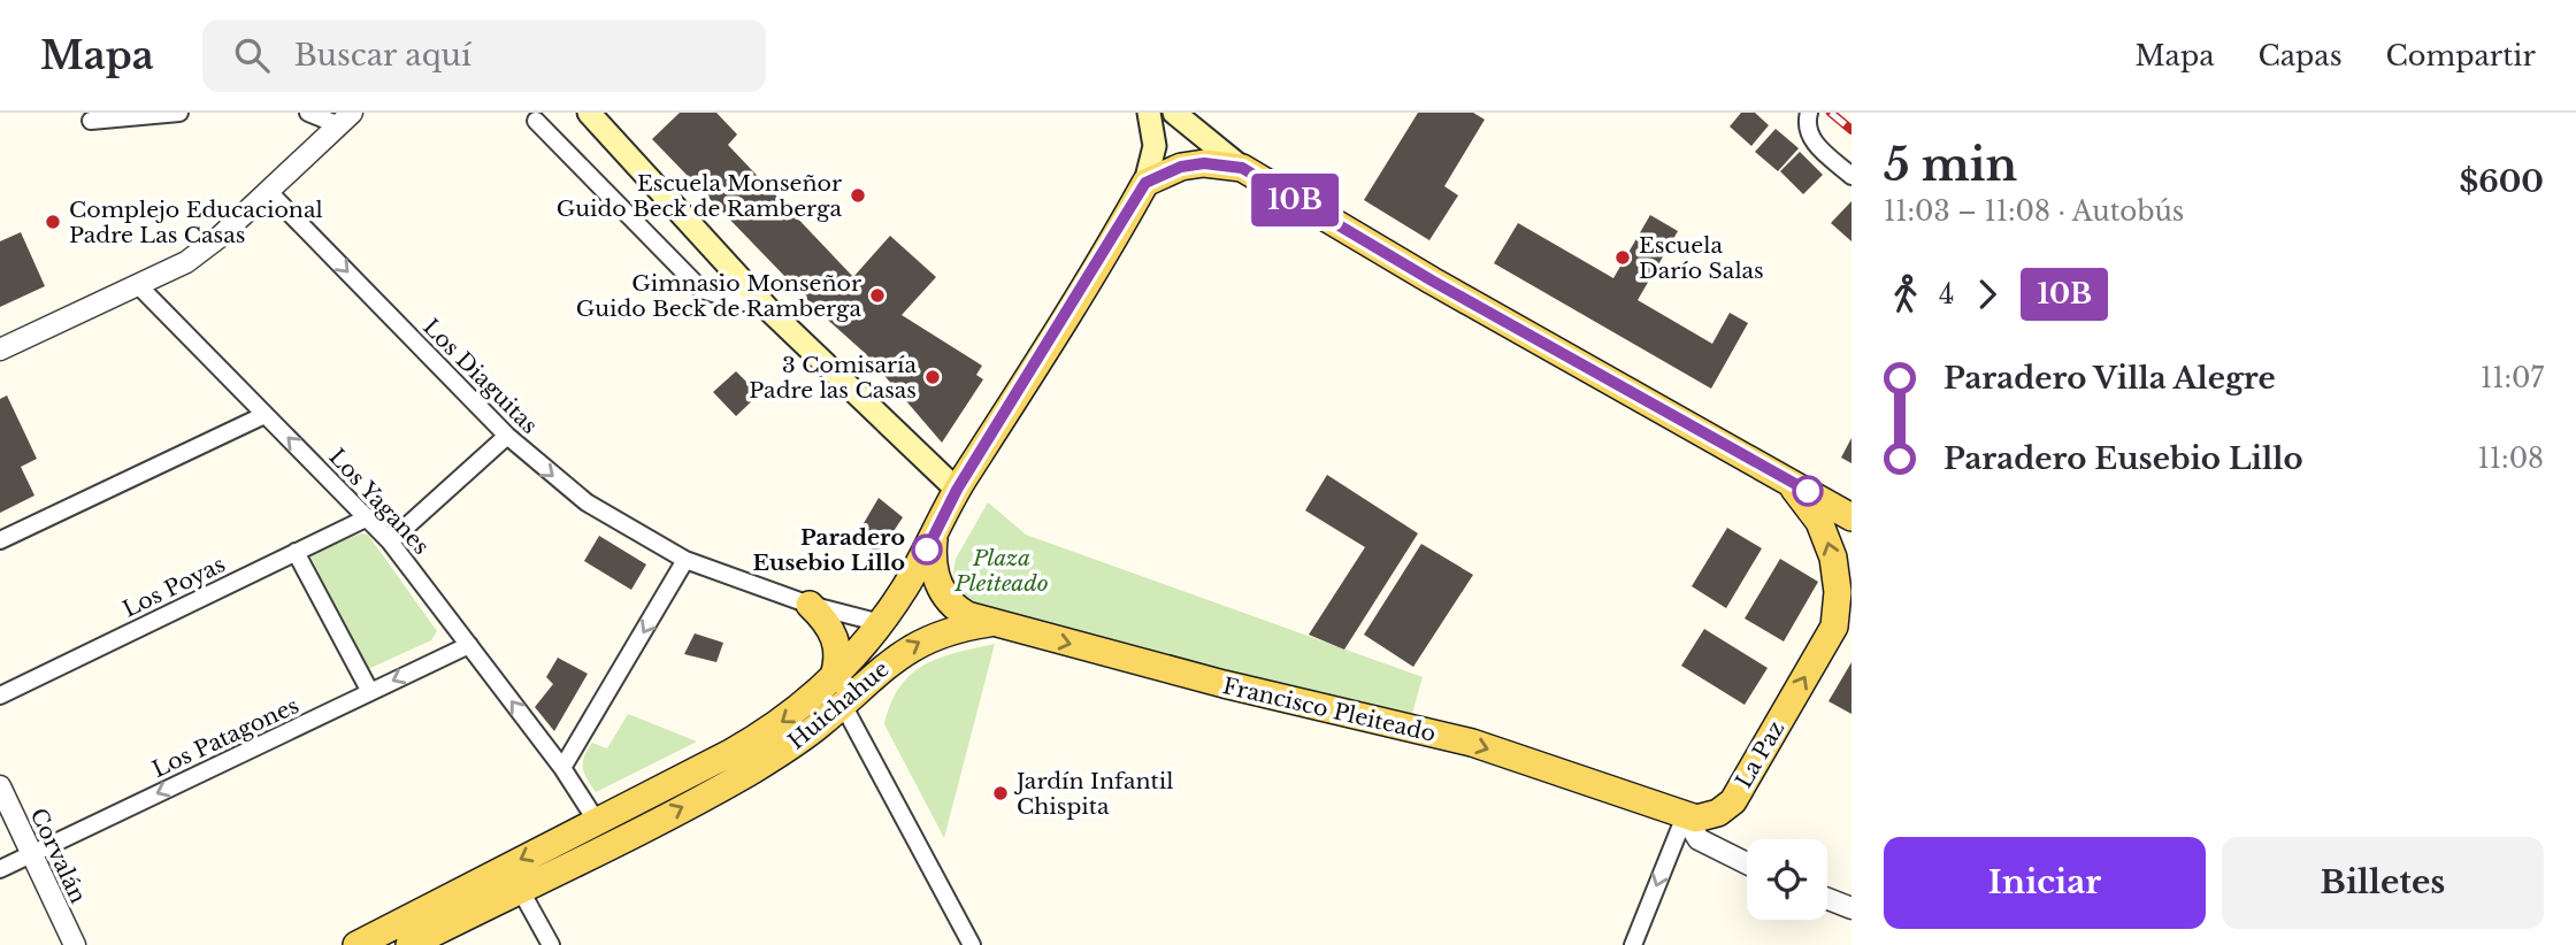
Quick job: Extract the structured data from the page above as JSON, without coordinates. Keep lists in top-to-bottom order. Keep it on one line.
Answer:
{"streets":{"main road":["Huichahue","Francisco Pleiteado","La Paz"],"street":["Los Diaguitas","Los Yaganes","Los Poyas","Los Patagones","Corvalán"]},"crossings":[["Los Yaganes","Los Poyas"],["Los Yaganes","Los Patagones"],["Huichahue","Francisco Pleiteado"],["Francisco Pleiteado","La Paz"],["Los Patagones","Corvalán"]],"one_way":["Los Diaguitas","Los Yaganes","Francisco Pleiteado","Los Patagones","La Paz"],"parks":["Plaza Pleiteado"],"places":["Escuela Monseñor Guido Beck de Ramberga","Complejo Educacional Padre Las Casas","Escuela Darío Salas","Gimnasio Monseñor Guido Beck de Ramberga","3 Comisaría Padre las Casas","Paradero Eusebio Lillo","Jardín Infantil Chispita"],"lines":["bus line 10B"],"page":{"header":"Mapa","search":"Buscar aquí","nav":["Mapa","Capas","Compartir"],"on_map":"10B","heading":["5 min","11:03 – 11:08 · Autobús","$600"],"legs":["4","10B"],"list":[{"name":"Paradero Villa Alegre","value":"11:07"},{"name":"Paradero Eusebio Lillo","value":"11:08"}],"buttons":["Iniciar","Billetes"]}}
